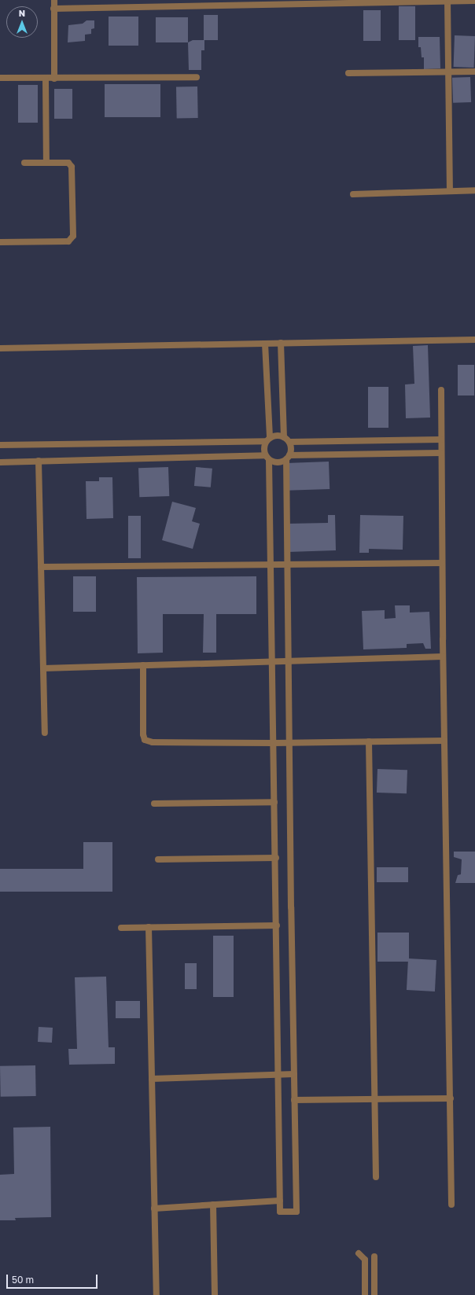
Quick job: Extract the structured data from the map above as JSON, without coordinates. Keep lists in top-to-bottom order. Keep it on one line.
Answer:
{"scale_bar":"50 m","north":"top"}
